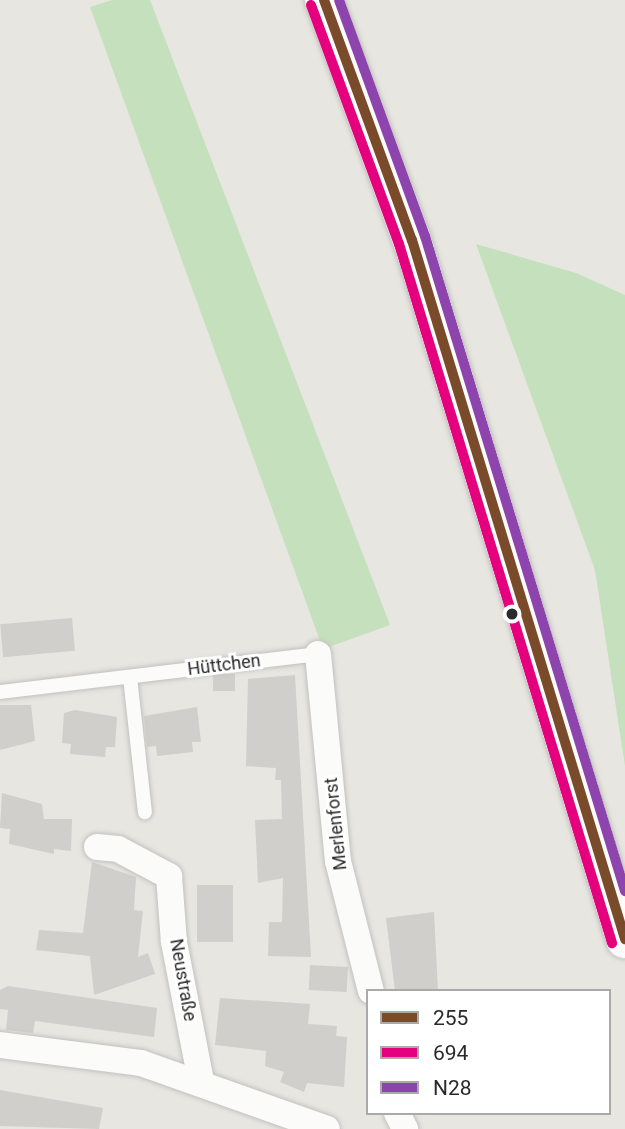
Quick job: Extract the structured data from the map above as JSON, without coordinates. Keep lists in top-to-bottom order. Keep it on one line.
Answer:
{"streets":{"street":["Merlenforst","Neustraße"],"lane":["Hüttchen"]},"crossings":[["Hüttchen","Merlenforst"]],"lines":["transit line 255","transit line N28","transit line 694"],"legend":["255","694","N28"]}
